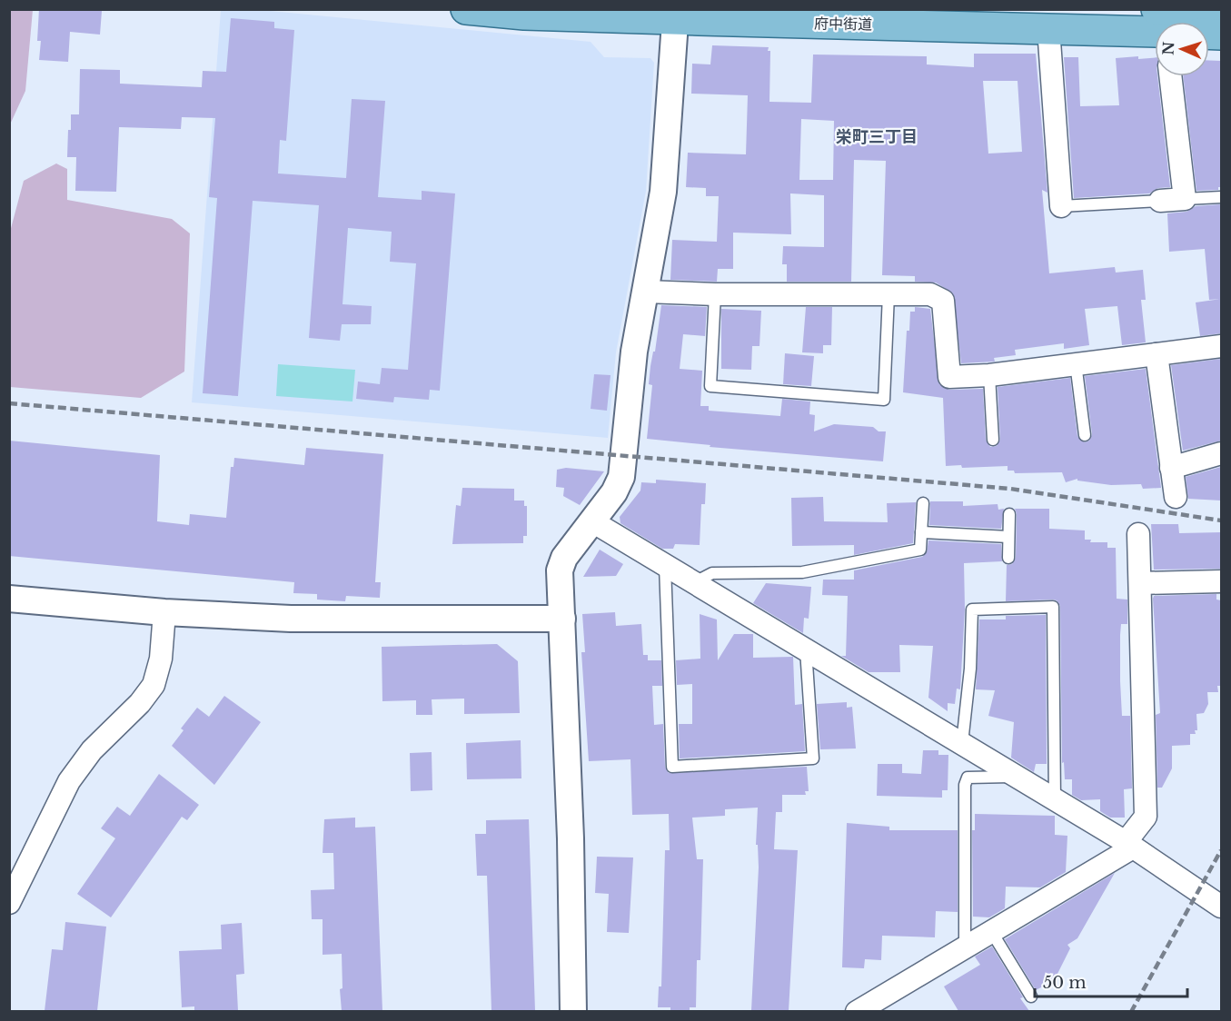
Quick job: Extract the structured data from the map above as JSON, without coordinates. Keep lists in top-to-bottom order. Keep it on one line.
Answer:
{"streets":{"main road":["府中街道"]},"districts":["栄町三丁目"],"scale_bar":"50 m","north":"left"}
